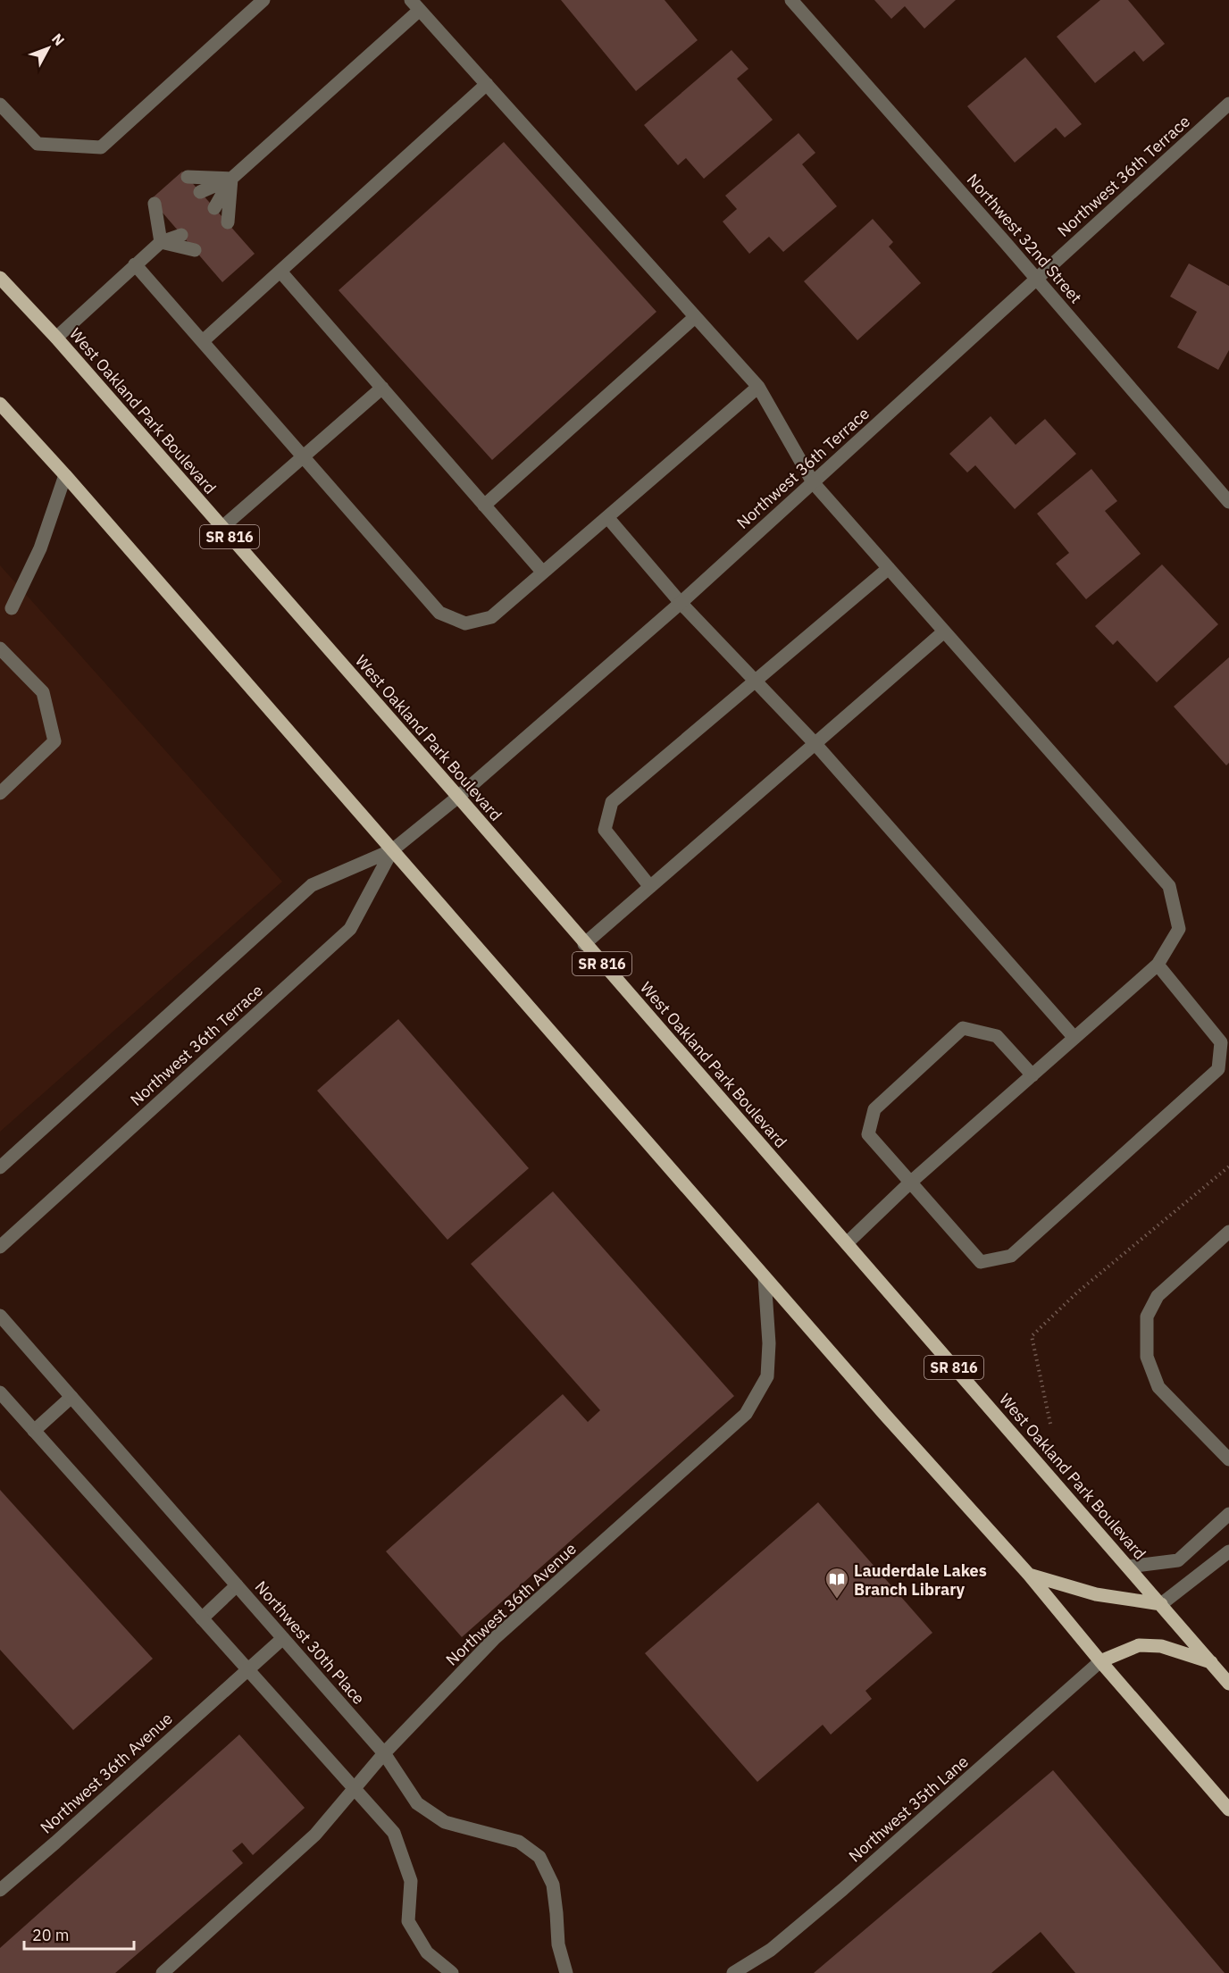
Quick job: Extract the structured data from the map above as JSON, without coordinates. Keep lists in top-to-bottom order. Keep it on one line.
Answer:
{"streets":{"main road":["West Oakland Park Boulevard","SR 816"],"street":["Northwest 36th Terrace","Northwest 32nd Street","Northwest 36th Avenue","Northwest 30th Place","Northwest 35th Lane"]},"crossings":[["Northwest 36th Terrace","Northwest 32nd Street"],["Northwest 36th Terrace","West Oakland Park Boulevard"],["Northwest 36th Avenue","Northwest 30th Place"]],"places":{"library":["Lauderdale Lakes Branch Library"]},"scale_bar":"20 m","north":"top right"}
